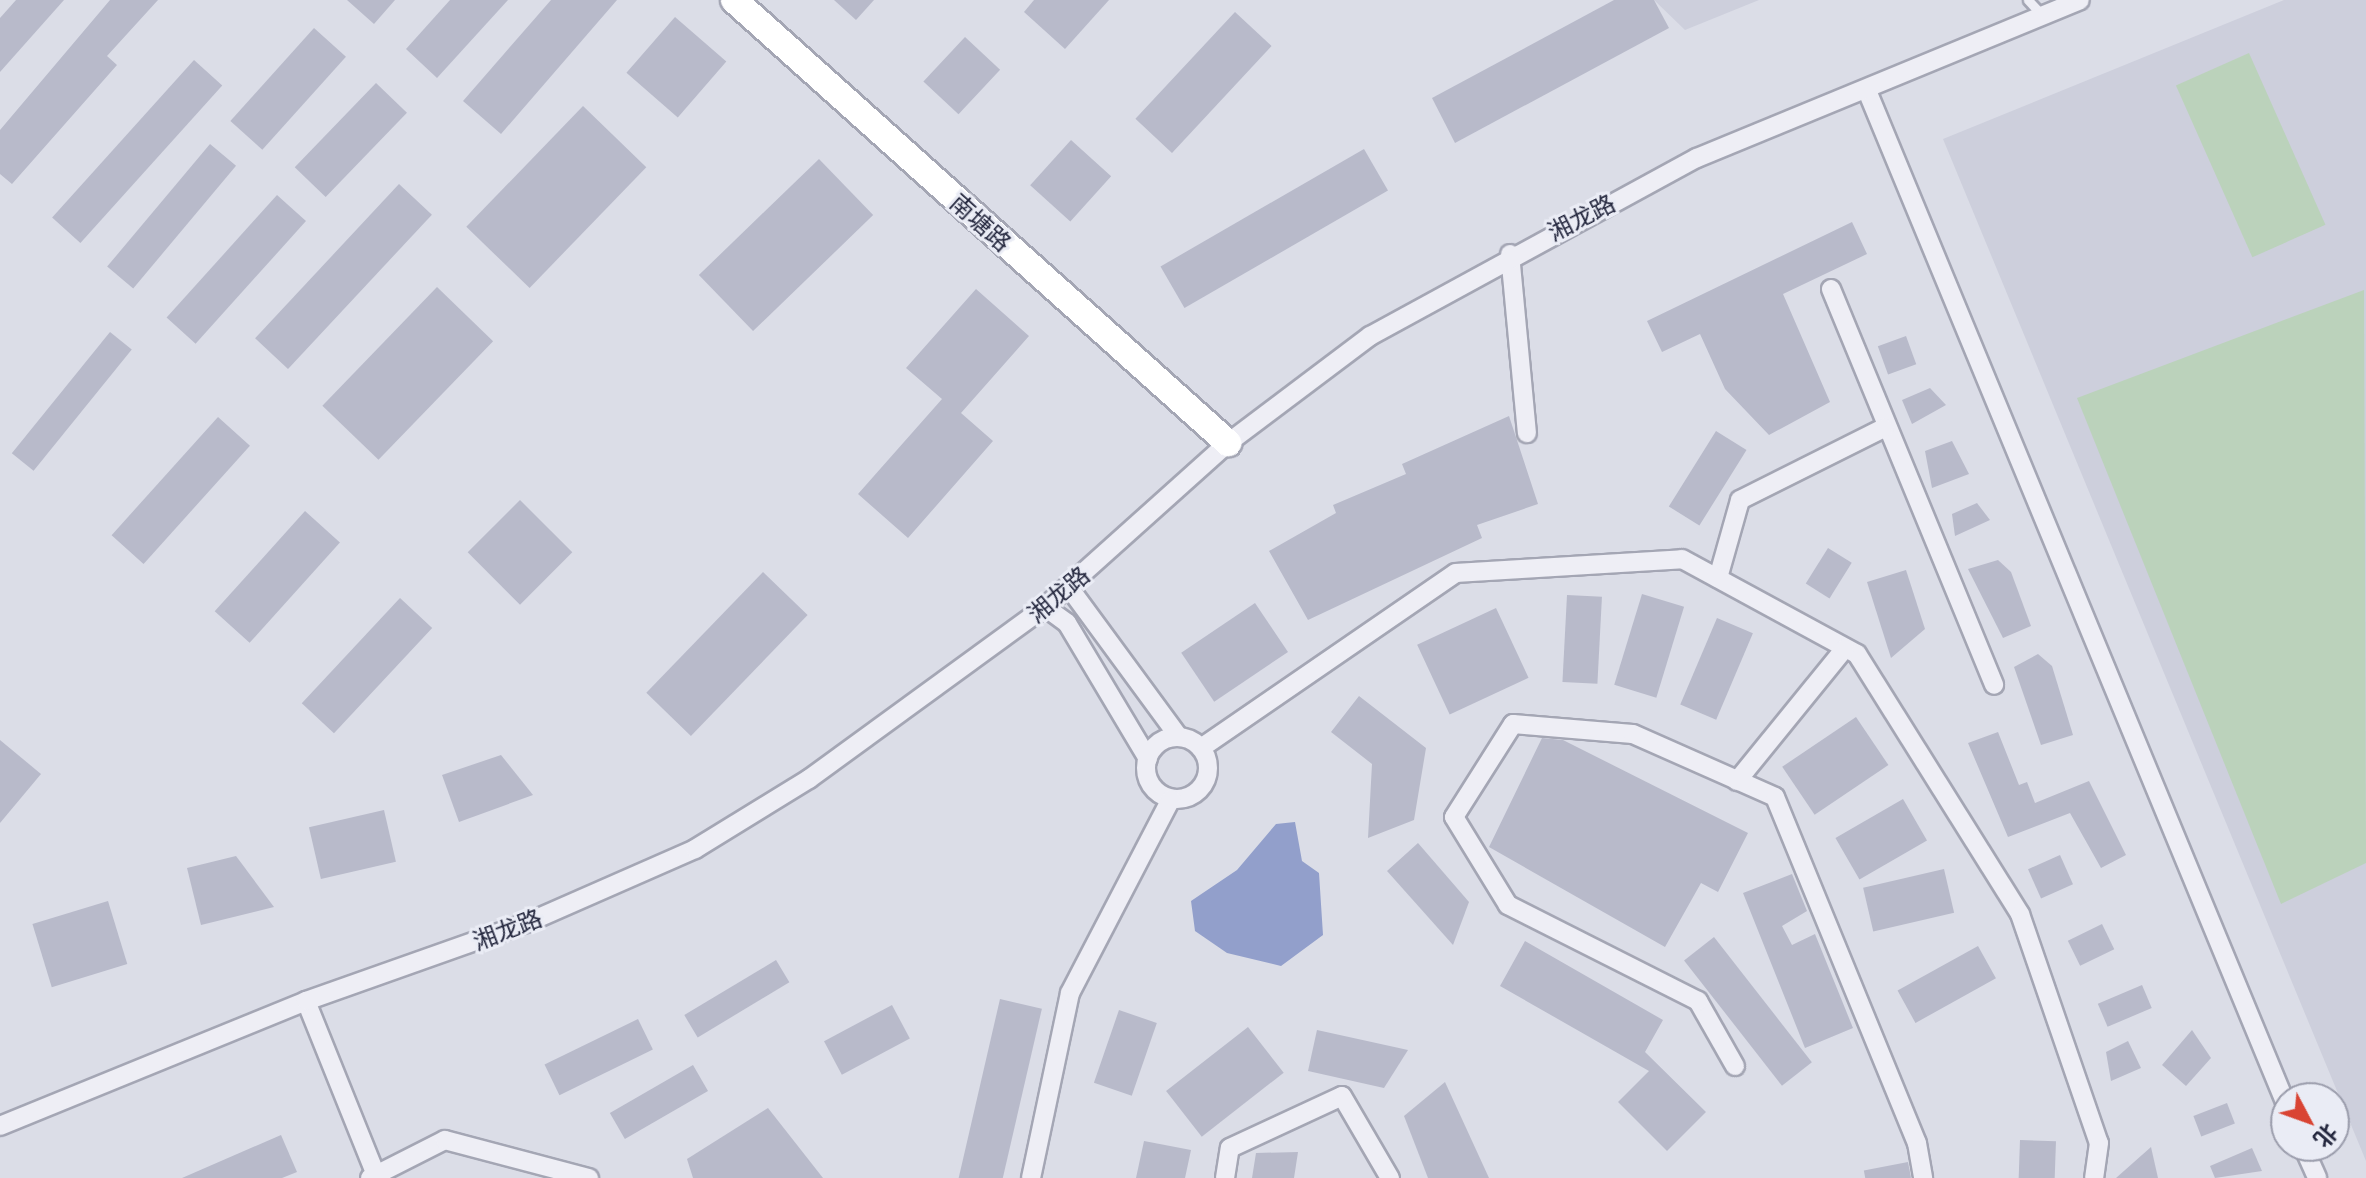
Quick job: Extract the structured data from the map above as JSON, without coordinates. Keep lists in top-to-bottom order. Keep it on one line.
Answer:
{"streets":{"street":["湘龙路","南塘路"]},"crossings":[["湘龙路","南塘路"]],"north":"bottom right"}
